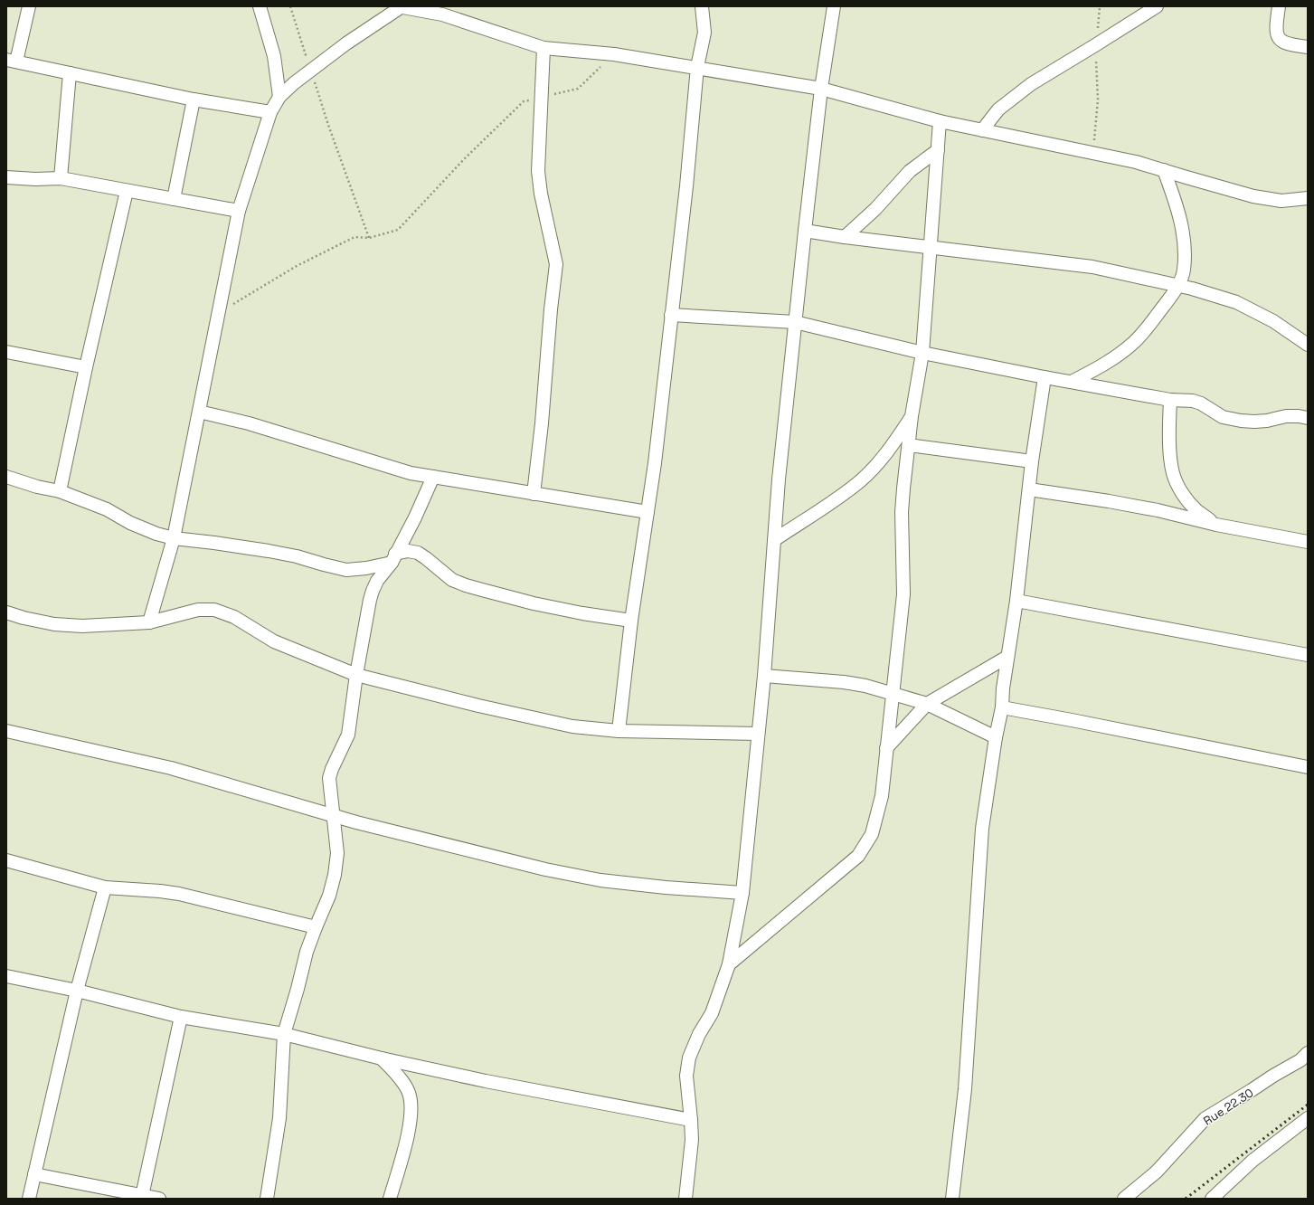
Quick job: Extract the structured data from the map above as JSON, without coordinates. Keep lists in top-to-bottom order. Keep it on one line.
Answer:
{"streets":{"street":["Rue 22.30"]}}
